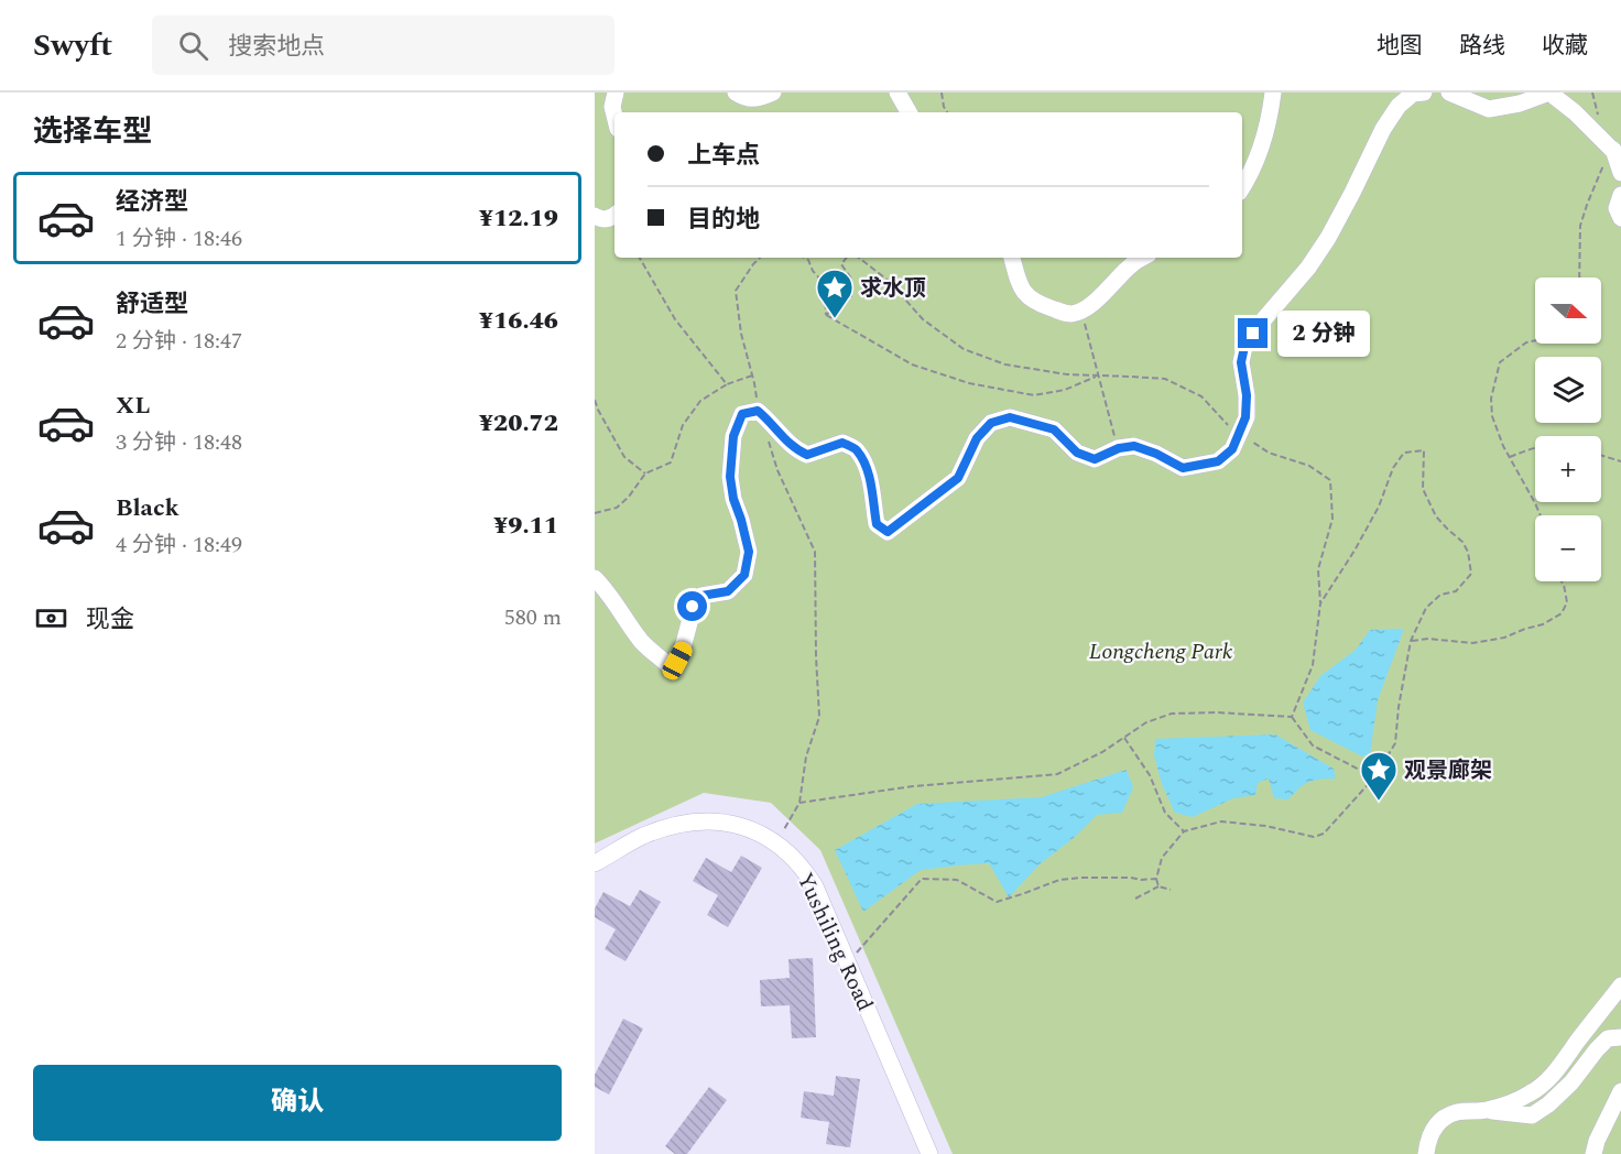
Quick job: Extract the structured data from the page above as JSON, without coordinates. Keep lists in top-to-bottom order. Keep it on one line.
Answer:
{"streets":{"street":["Yushiling Road"]},"parks":["Longcheng Park"],"places":{"place":["求水顶","观景廊架"]},"north":"right","page":{"header":"Swyft","search":"搜索地点","nav":["地图","路线","收藏"],"heading":"选择车型","banner":["上车点","目的地"],"list":[{"name":"经济型","note":"1 分钟 · 18:46","value":"¥12.19"},{"name":"舒适型","note":"2 分钟 · 18:47","value":"¥16.46"},{"name":"XL","note":"3 分钟 · 18:48","value":"¥20.72"},{"name":"Black","note":"4 分钟 · 18:49","value":"¥9.11"}],"map_buttons":["+","−"],"bubble":"2 分钟","pay":["现金","580 m"],"buttons":"确认"}}
